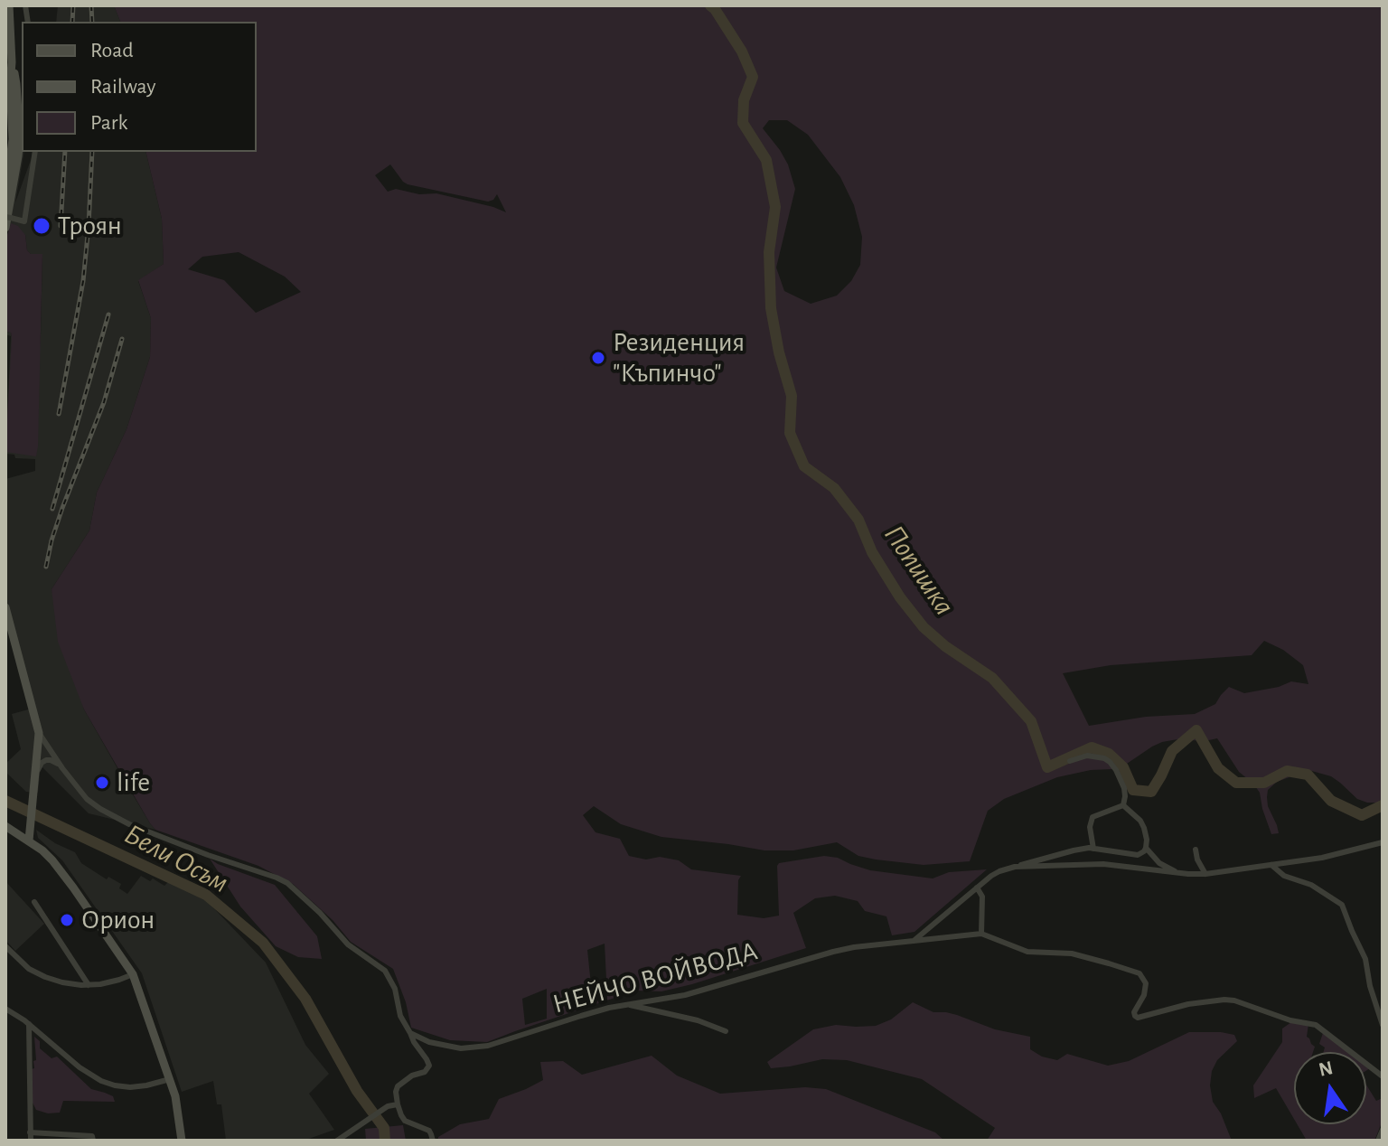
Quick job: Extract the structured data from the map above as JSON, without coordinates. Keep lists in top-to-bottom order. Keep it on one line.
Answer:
{"streets":{"street":["НЕЙЧО ВОЙВОДА"]},"water":["Попишка","Бели Осъм"],"places":["Троян","Резиденция \"Къпинчо\"","life","Орион"],"legend":["Road","Railway","Park"],"north":"top"}
